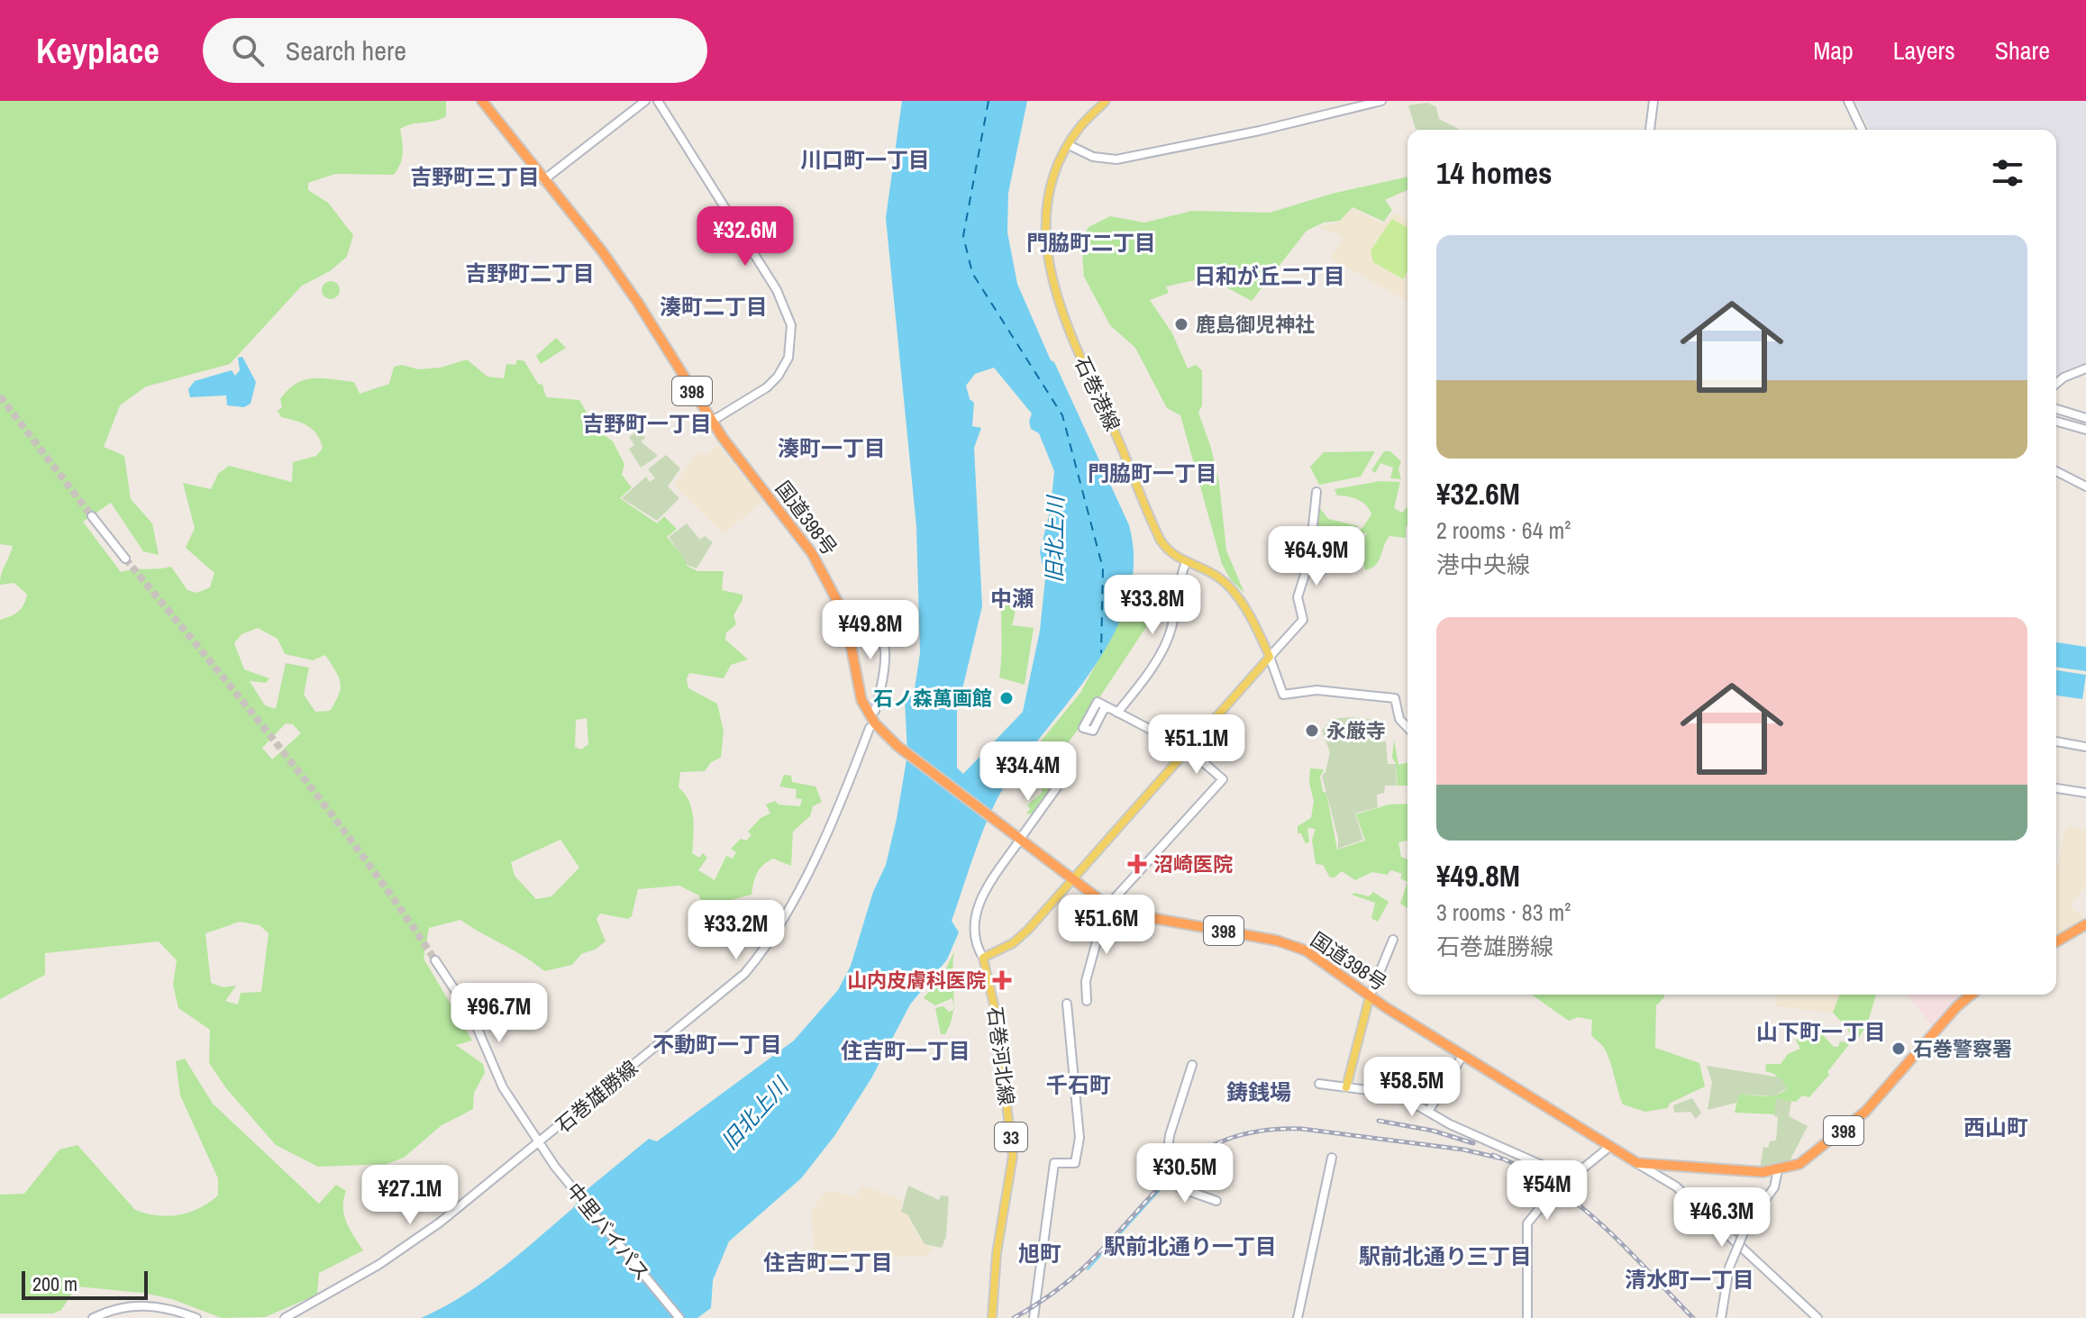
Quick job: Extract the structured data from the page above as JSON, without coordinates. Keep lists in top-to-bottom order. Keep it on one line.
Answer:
{"streets":{"highway":["398","国道398号"],"main road":["石巻港線","石巻河北線","33"],"street":["石巻雄勝線","中里バイパス"]},"crossings":[["石巻雄勝線","中里バイパス"]],"districts":["川口町一丁目","吉野町三丁目","門脇町二丁目","吉野町二丁目","日和が丘二丁目","湊町二丁目","吉野町一丁目","湊町一丁目","門脇町一丁目","中瀬","山下町一丁目","不動町一丁目","住吉町一丁目","千石町","鋳銭場","西山町","駅前北通り一丁目","旭町","駅前北通り三丁目","住吉町二丁目","清水町一丁目"],"water":["旧北上川"],"places":{"other":["鹿島御児神社","石ノ森萬画館","永厳寺","石巻警察署"],"health":["沼崎医院","山内皮膚科医院"]},"scale_bar":"200 m","page":{"header":"Keyplace","search":"Search here","nav":["Map","Layers","Share"],"heading":"14 homes","price":["¥32.6M","¥64.9M","¥33.8M","¥49.8M","¥51.1M","¥34.4M","¥51.6M","¥33.2M","¥96.7M","¥58.5M","¥30.5M","¥54M","¥27.1M","¥46.3M"],"list":[{"name":"¥32.6M","note":"2 rooms · 64 m² · 港中央線"},{"name":"¥49.8M","note":"3 rooms · 83 m² · 石巻雄勝線"}],"scale":"200 m"}}
